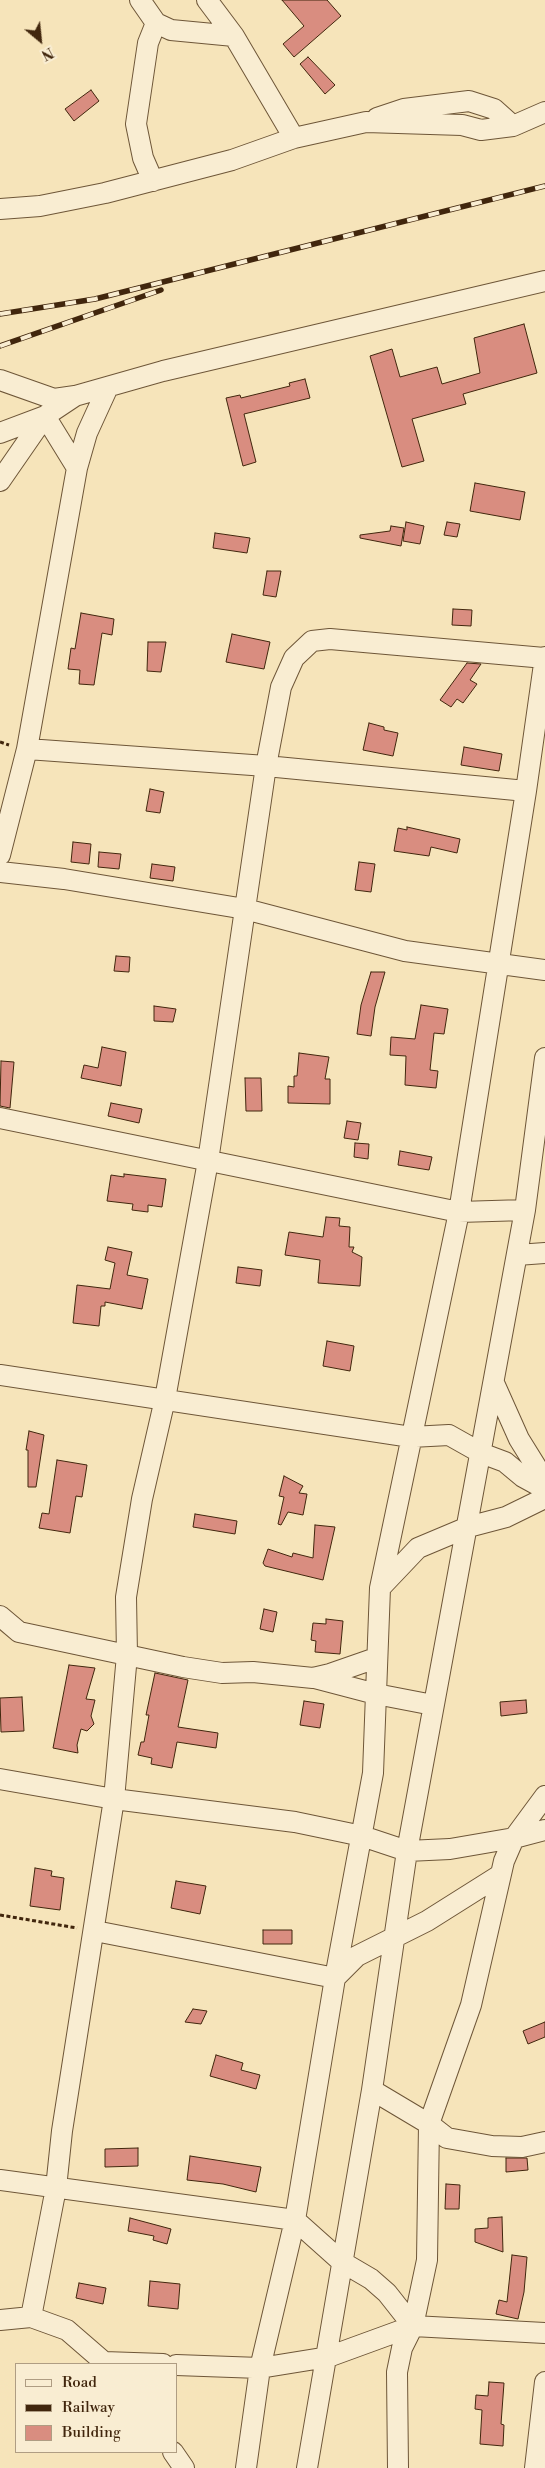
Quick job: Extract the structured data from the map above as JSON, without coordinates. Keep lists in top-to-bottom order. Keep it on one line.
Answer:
{"legend":["Road","Railway","Building"],"north":"bottom right"}
